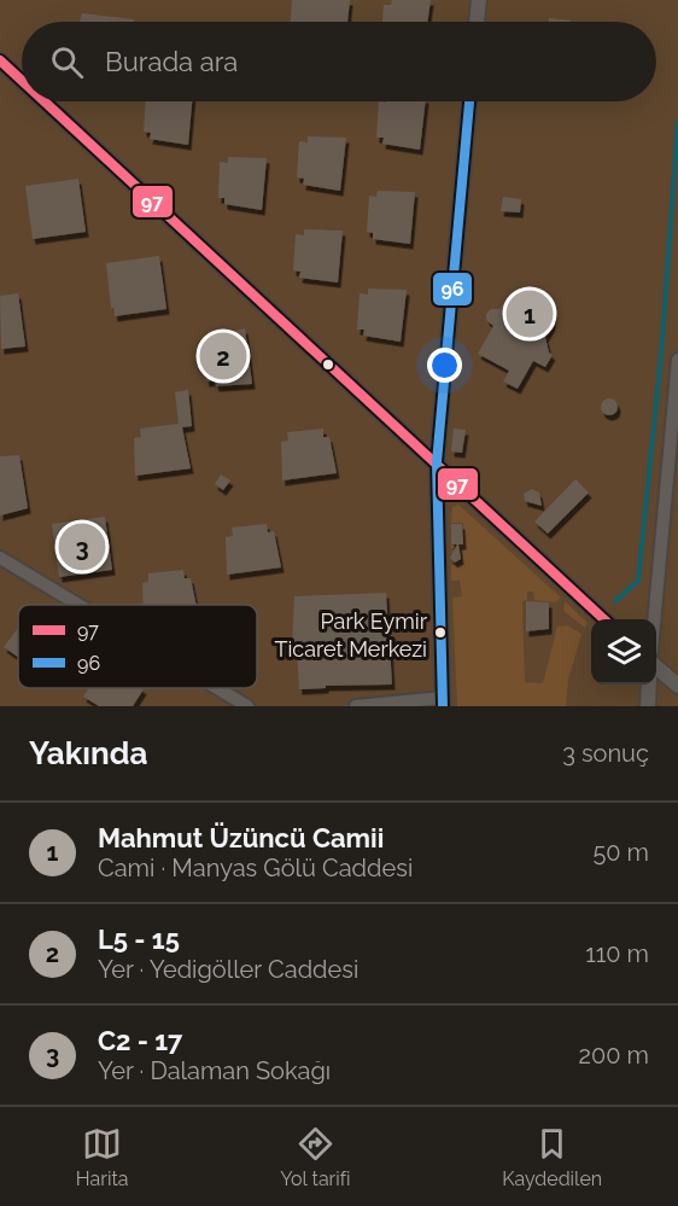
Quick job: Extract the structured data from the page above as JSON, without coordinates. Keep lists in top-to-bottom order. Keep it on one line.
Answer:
{"places":["Park Eymir Ticaret Merkezi"],"lines":["transit line 97","transit line 96"],"legend":["97","96"],"page":{"search":"Burada ara","pins":["1","2","3"],"heading":["Yakında","3 sonuç"],"list":[{"mark":"1","name":"Mahmut Üzüncü Camii","note":"Cami · Manyas Gölü Caddesi","value":"50 m"},{"mark":"2","name":"L5 - 15","note":"Yer · Yedigöller Caddesi","value":"110 m"},{"mark":"3","name":"C2 - 17","note":"Yer · Dalaman Sokağı","value":"200 m"}],"nav":["Harita","Yol tarifi","Kaydedilen"]}}
